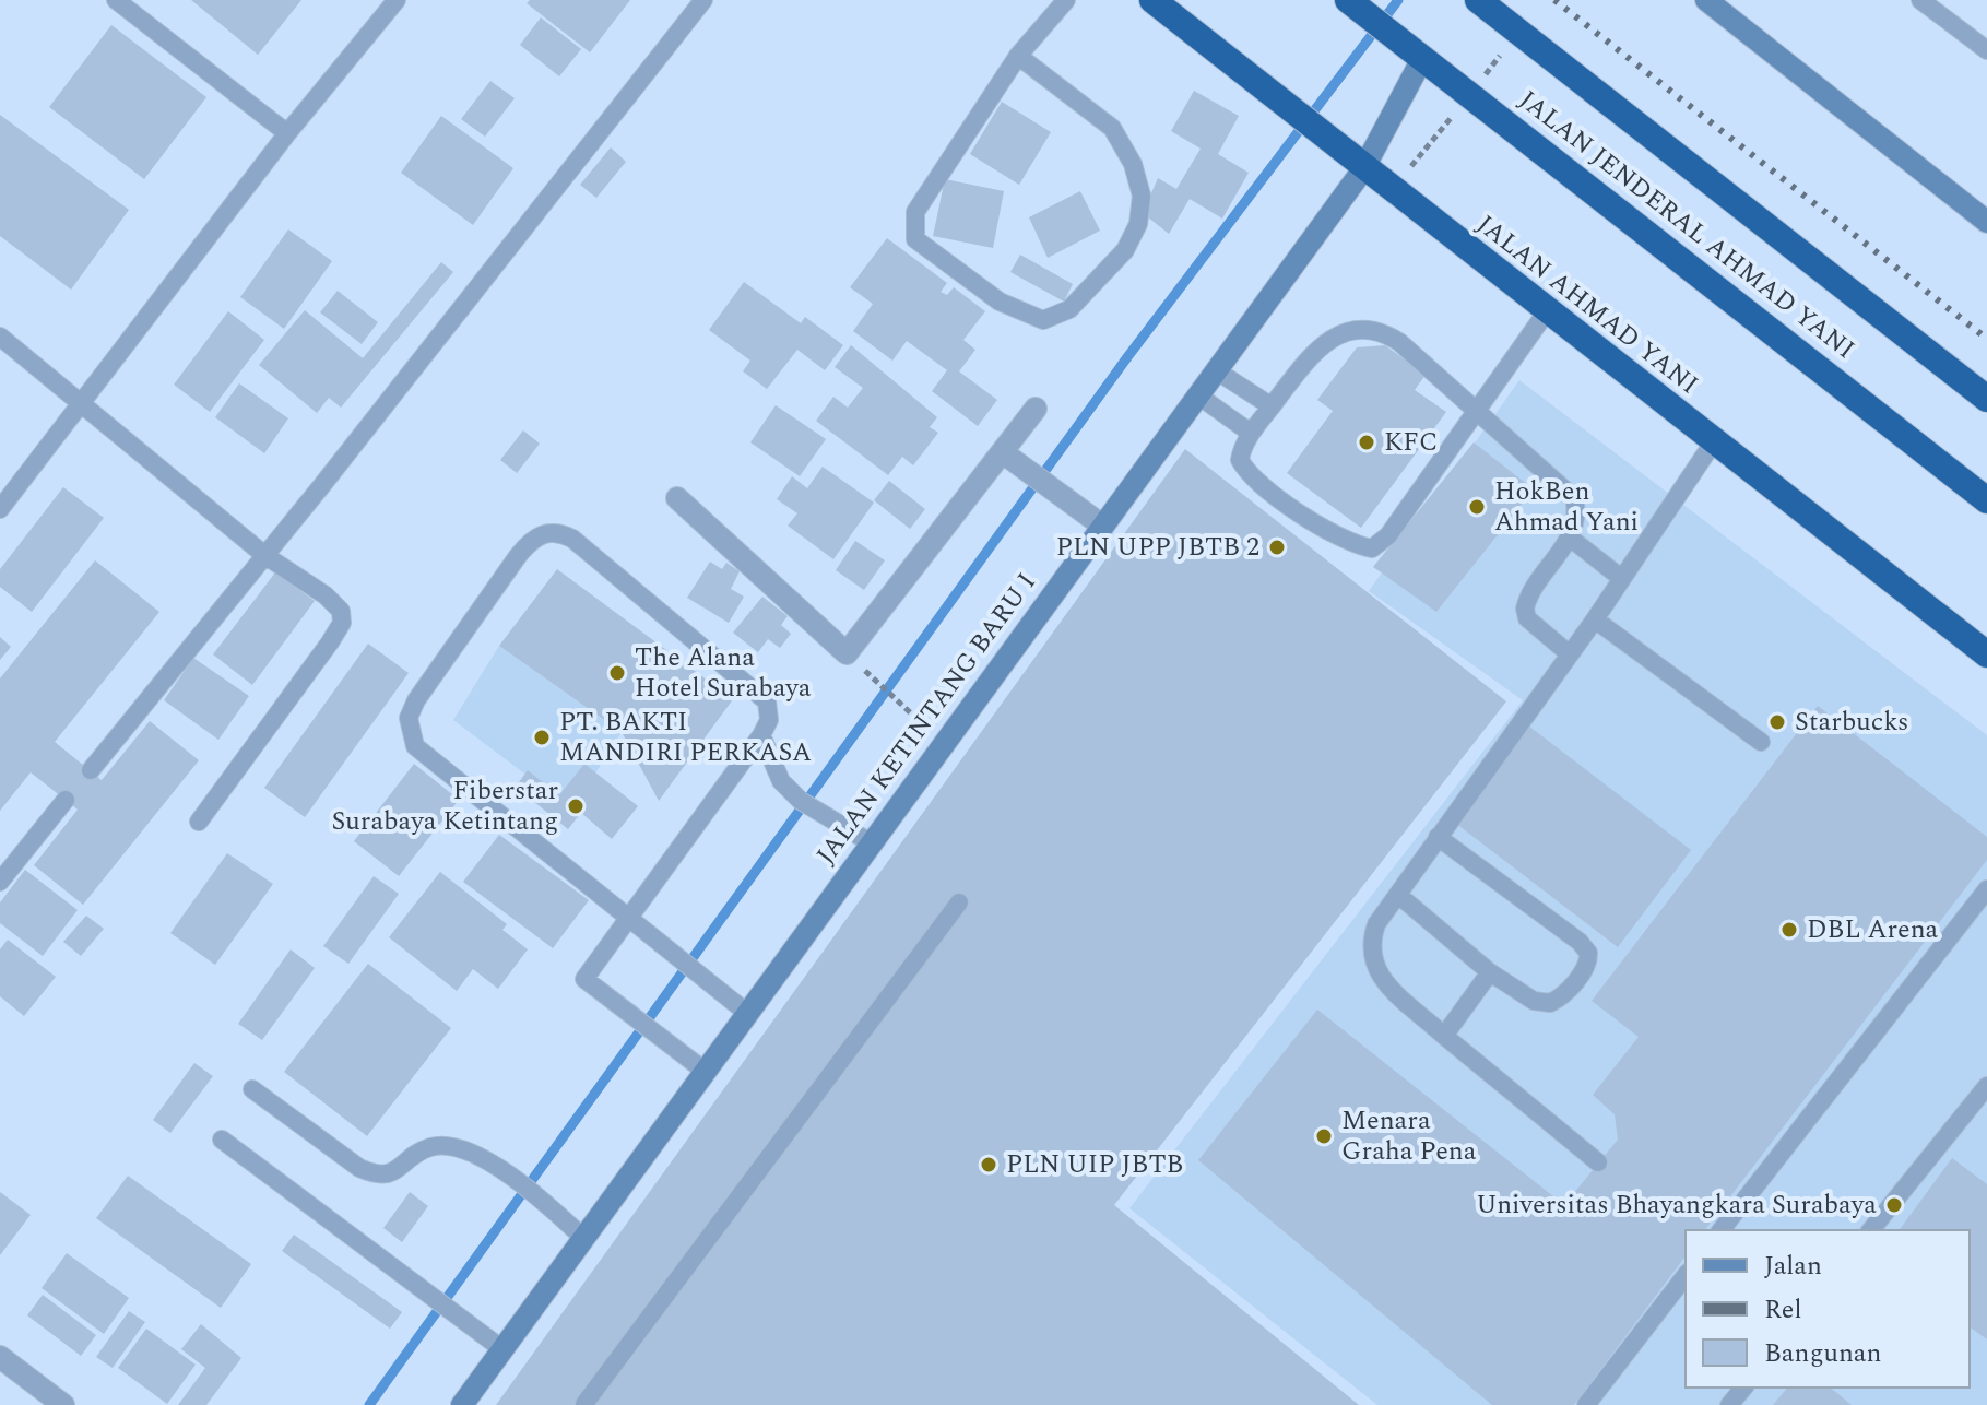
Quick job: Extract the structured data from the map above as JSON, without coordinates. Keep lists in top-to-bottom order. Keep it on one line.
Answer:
{"streets":{"highway":["JALAN JENDERAL AHMAD YANI","JALAN AHMAD YANI"],"street":["JALAN KETINTANG BARU I"]},"crossings":[["JALAN JENDERAL AHMAD YANI","JALAN KETINTANG BARU I"],["JALAN AHMAD YANI","JALAN KETINTANG BARU I"]],"places":["KFC","HokBen Ahmad Yani","PLN UPP JBTB 2","The Alana Hotel Surabaya","Starbucks","PT. BAKTI MANDIRI PERKASA","Fiberstar Surabaya Ketintang","DBL Arena","Menara Graha Pena","PLN UIP JBTB","Universitas Bhayangkara Surabaya"],"legend":["Jalan","Rel","Bangunan"]}
